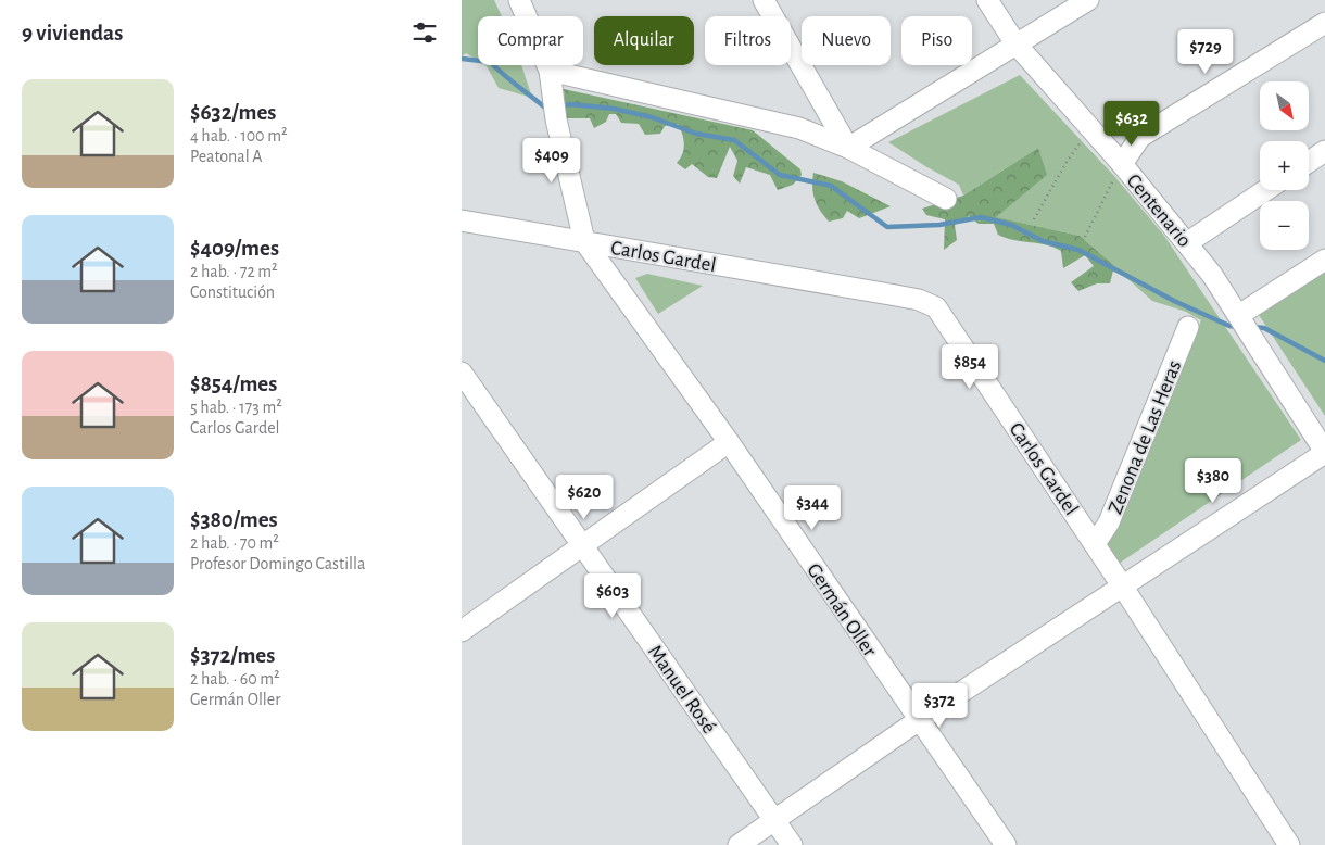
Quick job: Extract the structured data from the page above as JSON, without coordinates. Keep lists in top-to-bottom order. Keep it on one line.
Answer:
{"streets":{"street":["Centenario","Carlos Gardel","Zenona de Las Heras","Germán Oller","Manuel Rosé"]},"crossings":[["Carlos Gardel","Zenona de Las Heras"],["Carlos Gardel","Germán Oller"]],"north":"bottom right","page":{"heading":"9 viviendas","chip":["Comprar","Alquilar","Filtros","Nuevo","Piso"],"price":["$729","$632","$409","$854","$380","$620","$344","$603","$372"],"list":[{"name":"$632/mes","note":"4 hab. · 100 m² · Peatonal A"},{"name":"$409/mes","note":"2 hab. · 72 m² · Constitución"},{"name":"$854/mes","note":"5 hab. · 173 m² · Carlos Gardel"},{"name":"$380/mes","note":"2 hab. · 70 m² · Profesor Domingo Castilla"},{"name":"$372/mes","note":"2 hab. · 60 m² · Germán Oller"}],"map_buttons":["+","−"]}}
